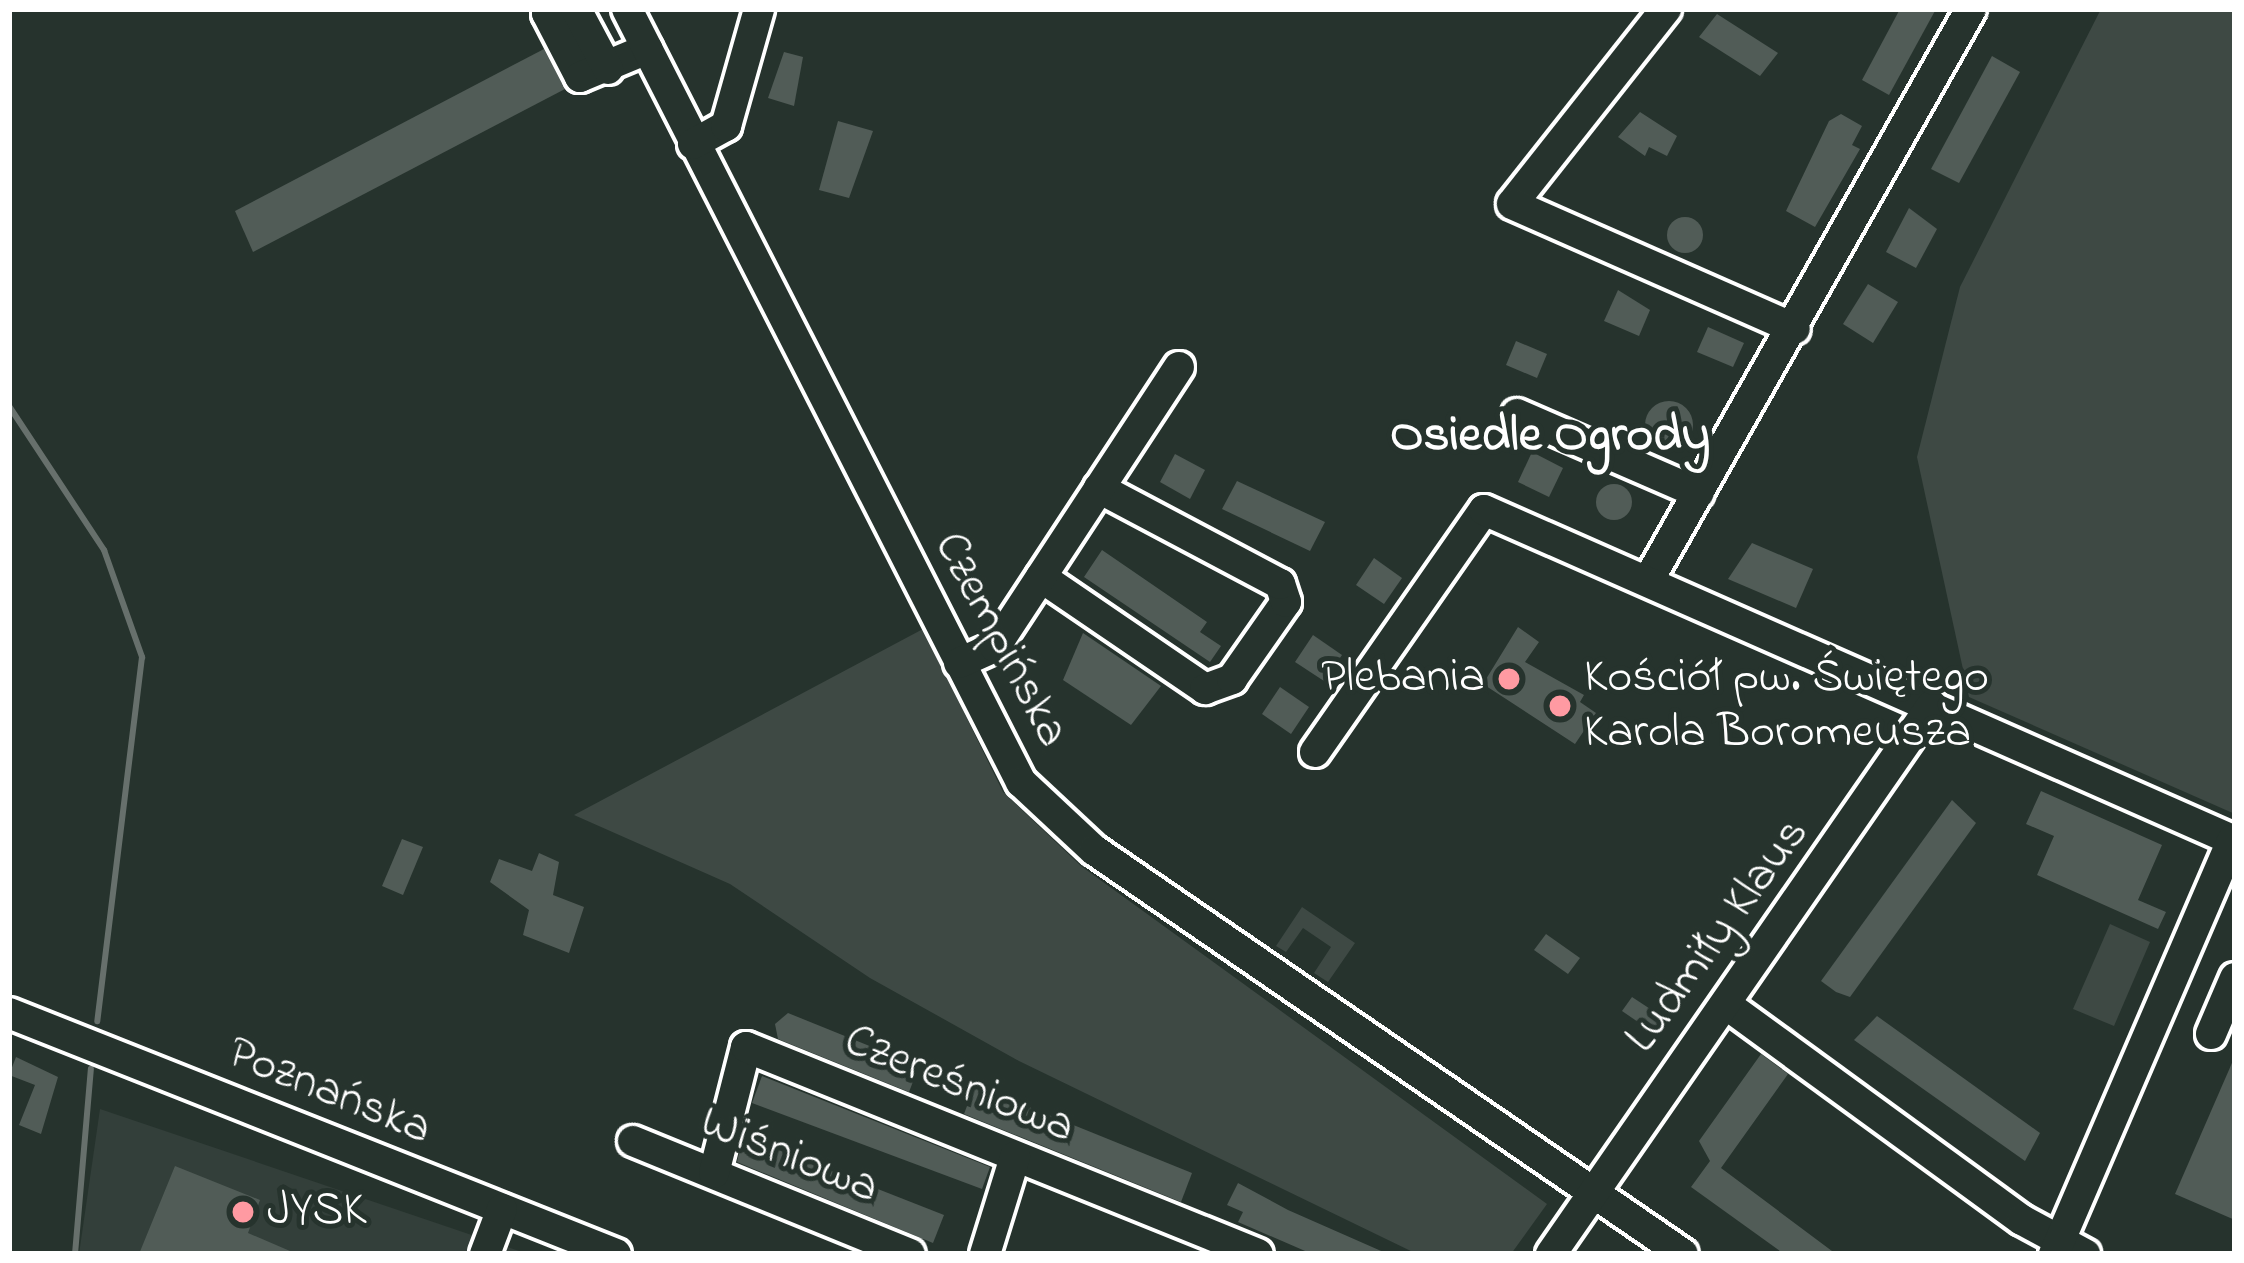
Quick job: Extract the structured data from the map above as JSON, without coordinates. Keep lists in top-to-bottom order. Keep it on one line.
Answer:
{"streets":{"street":["Czempińska","Ludmiły Klaus","Czereśniowa","Poznańska","Wiśniowa"]},"crossings":[["Czempińska","Ludmiły Klaus"],["Czereśniowa","Wiśniowa"]],"districts":["Osiedle Ogrody"],"places":["Plebania","Kościół pw. Świętego Karola Boromeusza","JYSK"]}
